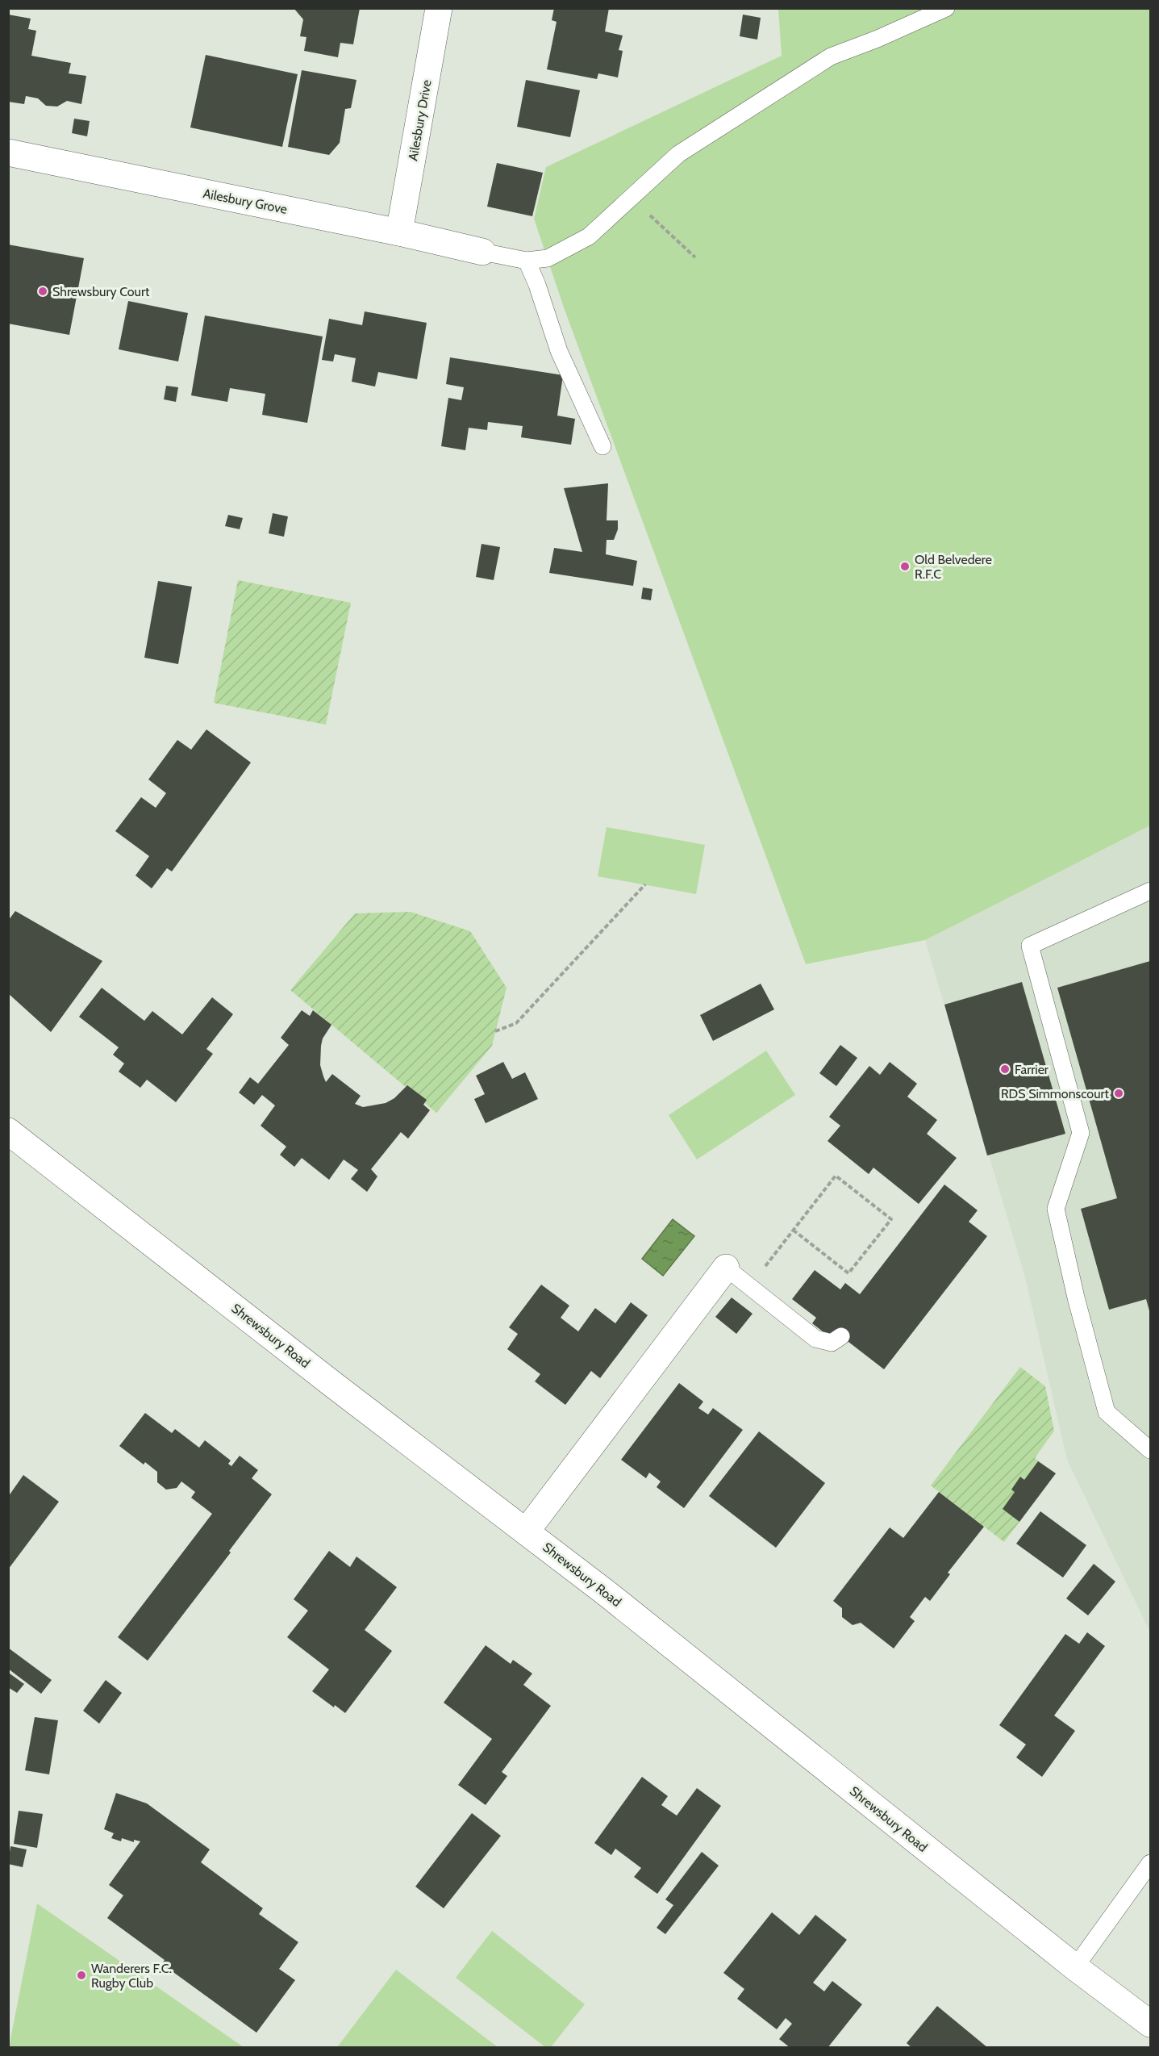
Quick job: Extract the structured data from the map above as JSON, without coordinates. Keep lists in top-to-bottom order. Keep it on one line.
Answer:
{"streets":{"street":["Ailesbury Drive","Ailesbury Grove","Shrewsbury Road"]},"crossings":[["Ailesbury Drive","Ailesbury Grove"]],"places":["Shrewsbury Court","Old Belvedere R.F.C","Farrier","RDS Simmonscourt","Wanderers F.C. Rugby Club"]}
